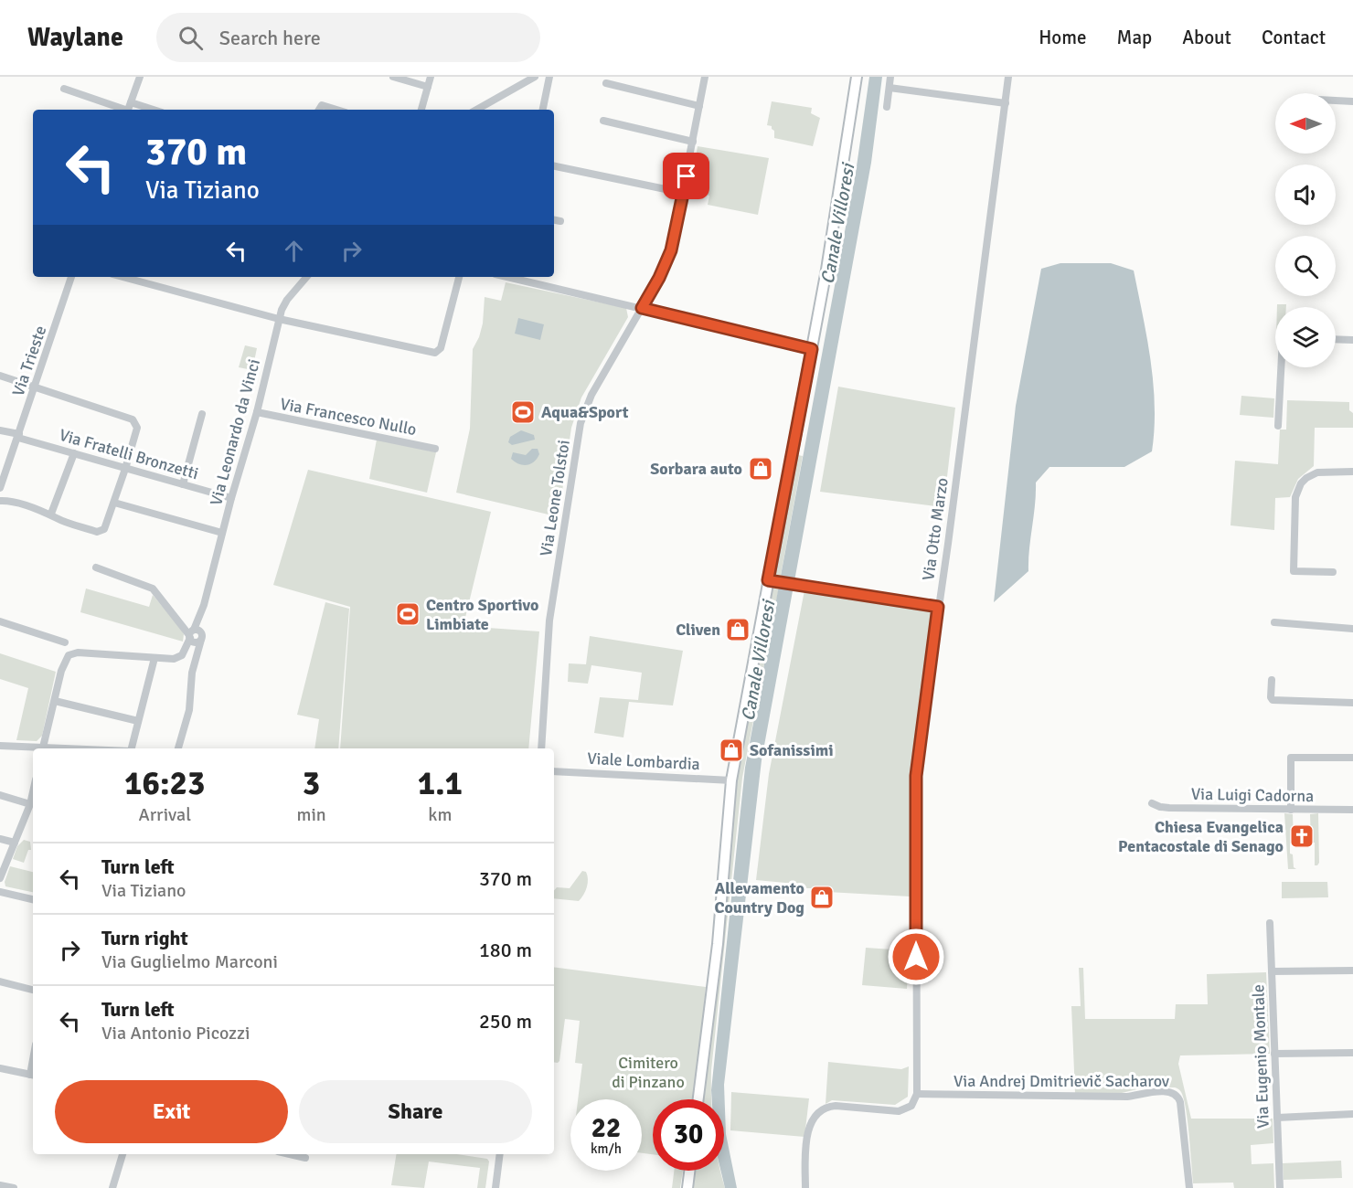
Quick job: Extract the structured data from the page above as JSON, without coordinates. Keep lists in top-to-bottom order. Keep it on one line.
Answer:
{"streets":{"street":["Via Trieste","Via Francesco Nullo","Via Leonardo da Vinci","Via Fratelli Bronzetti","Via Leone Tolstoi","Via Otto Marzo","Viale Lombardia","Via Luigi Cadorna","Via Eugenio Montale","Via Andrej Dmitrievič Sacharov"]},"crossings":[["Via Trieste","Via Fratelli Bronzetti"],["Via Francesco Nullo","Via Leonardo da Vinci"],["Via Leonardo da Vinci","Via Fratelli Bronzetti"],["Via Otto Marzo","Via Andrej Dmitrievič Sacharov"]],"water":["Canale Villoresi"],"parks":["Cimitero di Pinzano"],"places":{"sports":["Aqua&Sport","Centro Sportivo Limbiate"],"shop":["Sorbara auto","Cliven","Sofanissimi","Allevamento Country Dog"],"church":["Chiesa Evangelica Pentacostale di Senago"]},"north":"left","page":{"header":"Waylane","search":"Search here","nav":["Home","Map","About","Contact"],"turn":["370 m","Via Tiziano"],"eta":["16:23","Arrival","3","min","1.1","km"],"list":[{"name":"Turn left","note":"Via Tiziano","value":"370 m"},{"name":"Turn right","note":"Via Guglielmo Marconi","value":"180 m"},{"name":"Turn left","note":"Via Antonio Picozzi","value":"250 m"}],"buttons":["Exit","Share"],"speed":"22 km/h","limit":"30"}}
